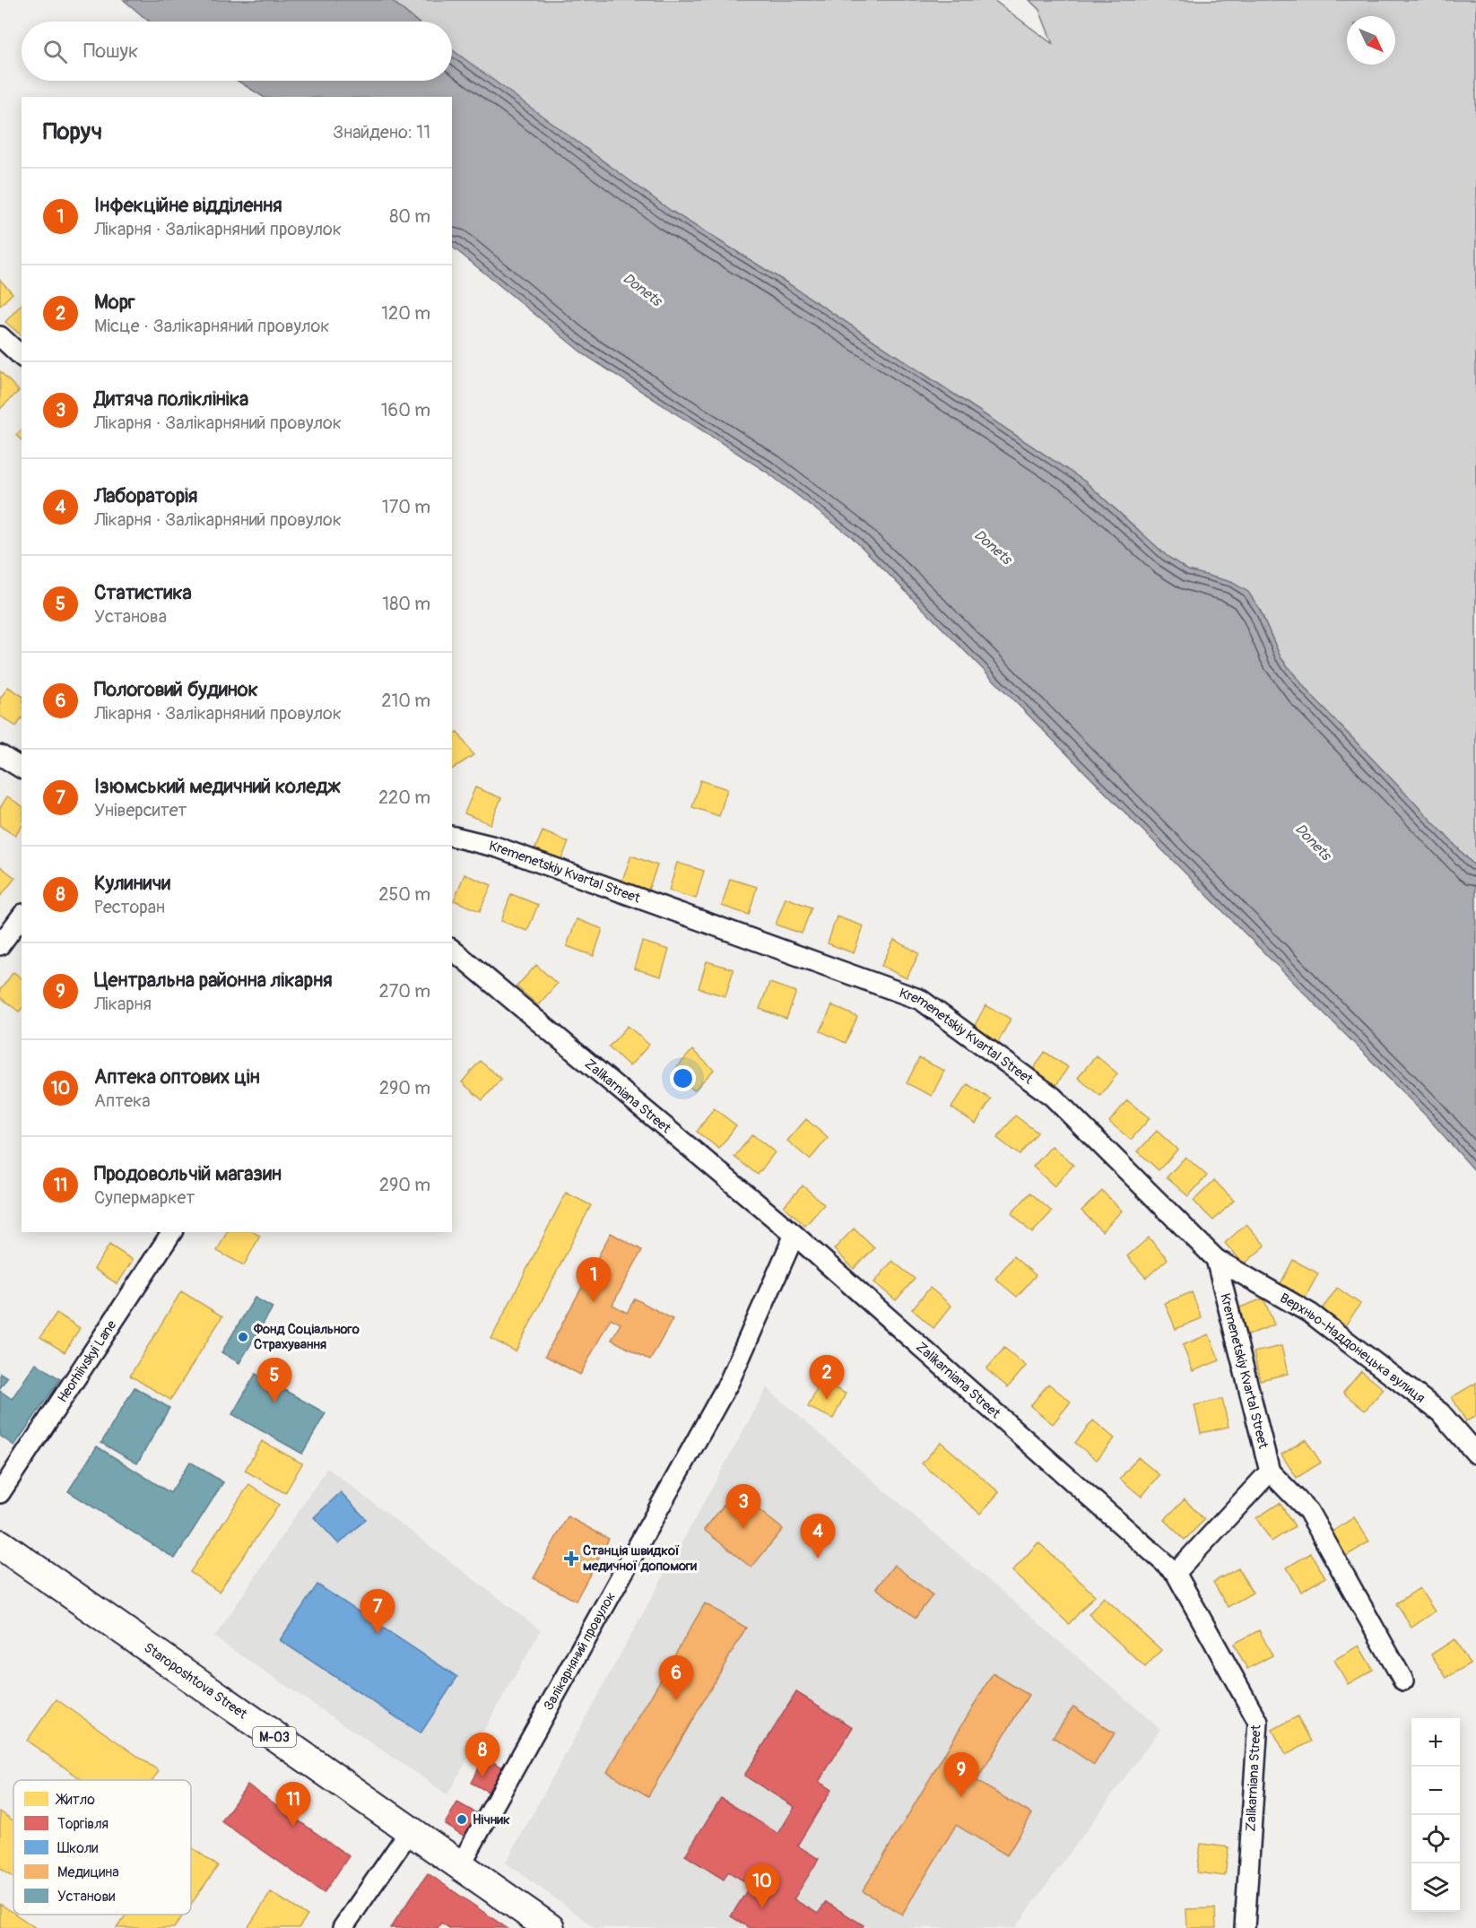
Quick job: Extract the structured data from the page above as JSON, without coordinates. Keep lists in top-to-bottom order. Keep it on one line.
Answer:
{"streets":{"highway":["Staroposhtova Street","М-03"],"street":["Kremenetskiy Kvartal Street","Zalikarniana Street","Верхньо-Наддонецька вулиця","Heorhiivskyi Lane","Залікарняний провулок"]},"crossings":[["Kremenetskiy Kvartal Street","Верхньо-Наддонецька вулиця"],["Zalikarniana Street","Залікарняний провулок"],["Залікарняний провулок","Staroposhtova Street"]],"water":["Donets"],"places":{"other":["Фонд Соцiального Страхування","Нічник"],"health":["Станція швидкої медичної допомоги"]},"legend":["Житло","Торгівля","Школи","Медицина","Установи"],"north":"bottom right","page":{"search":"Пошук","heading":["Поруч","Знайдено: 11"],"list":[{"mark":"1","name":"Інфекційне відділення","note":"Лікарня · Залікарняний провулок","value":"80 m"},{"mark":"2","name":"Морг","note":"Місце · Залікарняний провулок","value":"120 m"},{"mark":"3","name":"Дитяча поліклініка","note":"Лікарня · Залікарняний провулок","value":"160 m"},{"mark":"4","name":"Лабораторія","note":"Лікарня · Залікарняний провулок","value":"170 m"},{"mark":"5","name":"Статистика","note":"Установа","value":"180 m"},{"mark":"6","name":"Пологовий будинок","note":"Лікарня · Залікарняний провулок","value":"210 m"},{"mark":"7","name":"Ізюмський медичний коледж","note":"Університет","value":"220 m"},{"mark":"8","name":"Кулиничи","note":"Ресторан","value":"250 m"},{"mark":"9","name":"Центральна районна лікарня","note":"Лікарня","value":"270 m"},{"mark":"10","name":"Аптека оптових цін","note":"Аптека","value":"290 m"},{"mark":"11","name":"Продовольчiй магазин","note":"Супермаркет","value":"290 m"}],"pins":["1","2","5","3","4","7","6","8","9","11","10"],"map_buttons":["+","−"]}}
